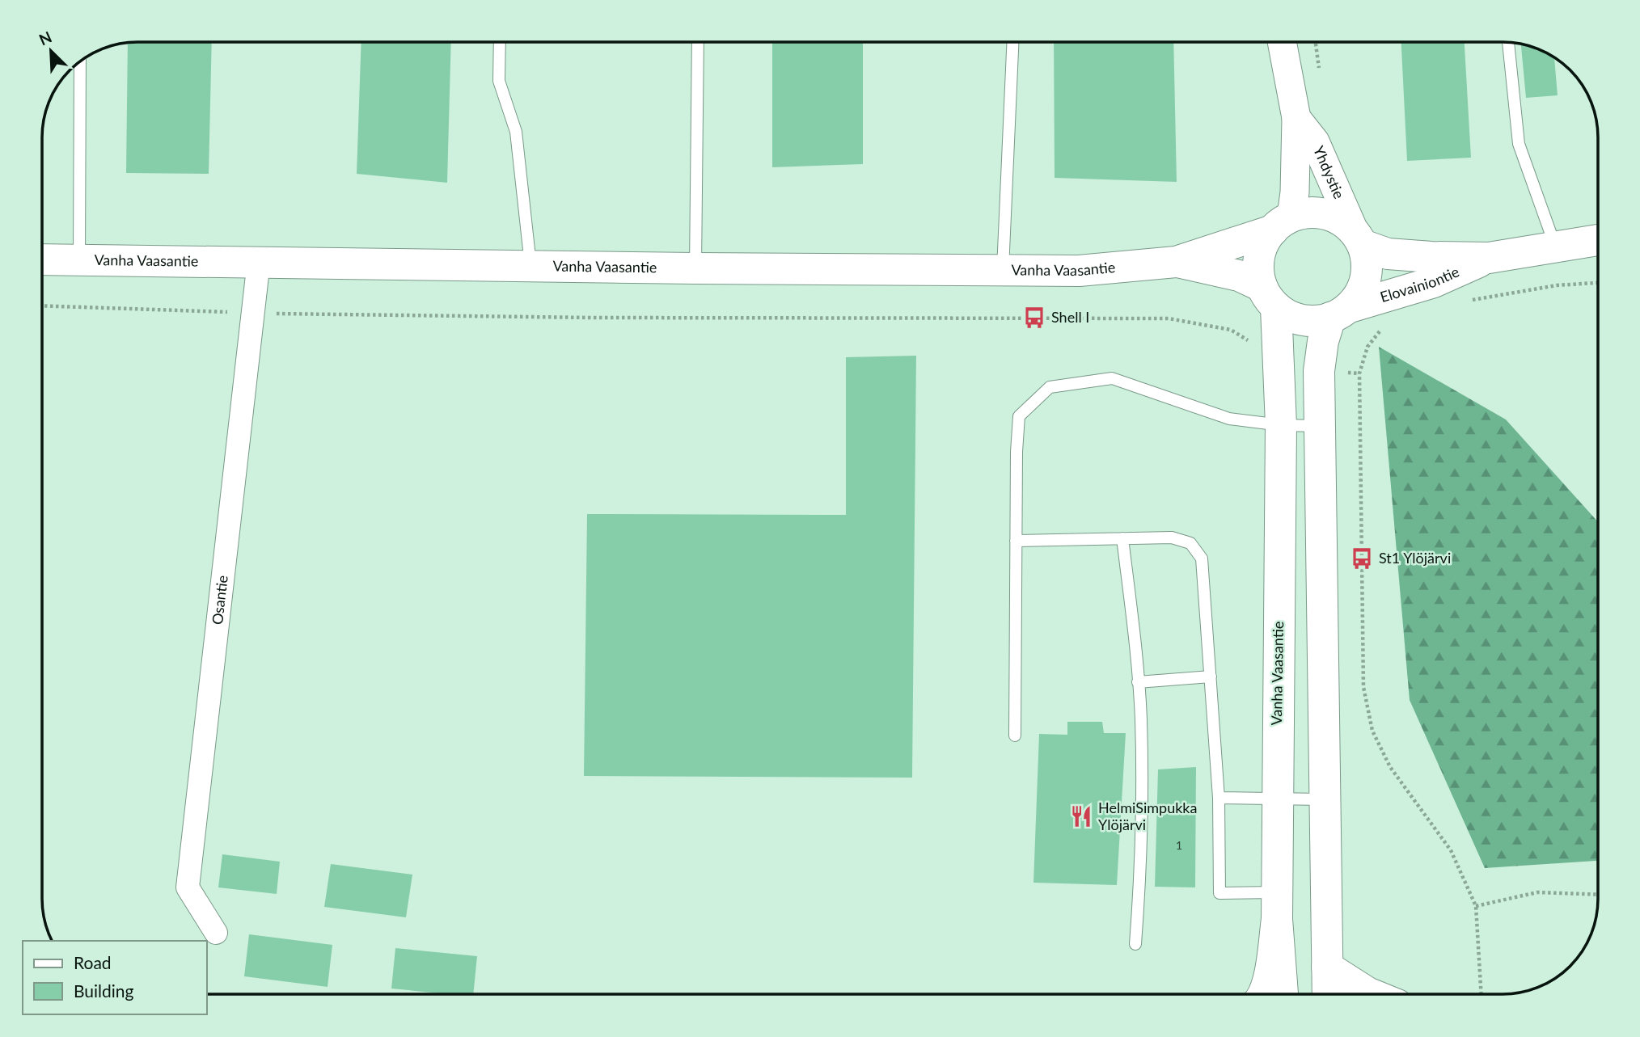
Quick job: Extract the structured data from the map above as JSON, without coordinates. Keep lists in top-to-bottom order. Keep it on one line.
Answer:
{"streets":{"main road":["Vanha Vaasantie","Elovainiontie"],"street":["Yhdystie","Osantie"]},"crossings":[["Yhdystie","Vanha Vaasantie"],["Yhdystie","Elovainiontie"],["Vanha Vaasantie","Elovainiontie"],["Vanha Vaasantie","Osantie"]],"places":{"bus stop":["Shell I","St1 Ylöjärvi"],"restaurant":["HelmiSimpukka Ylöjärvi"]},"house_numbers":["1"],"legend":["Road","Building"],"north":"top left"}
